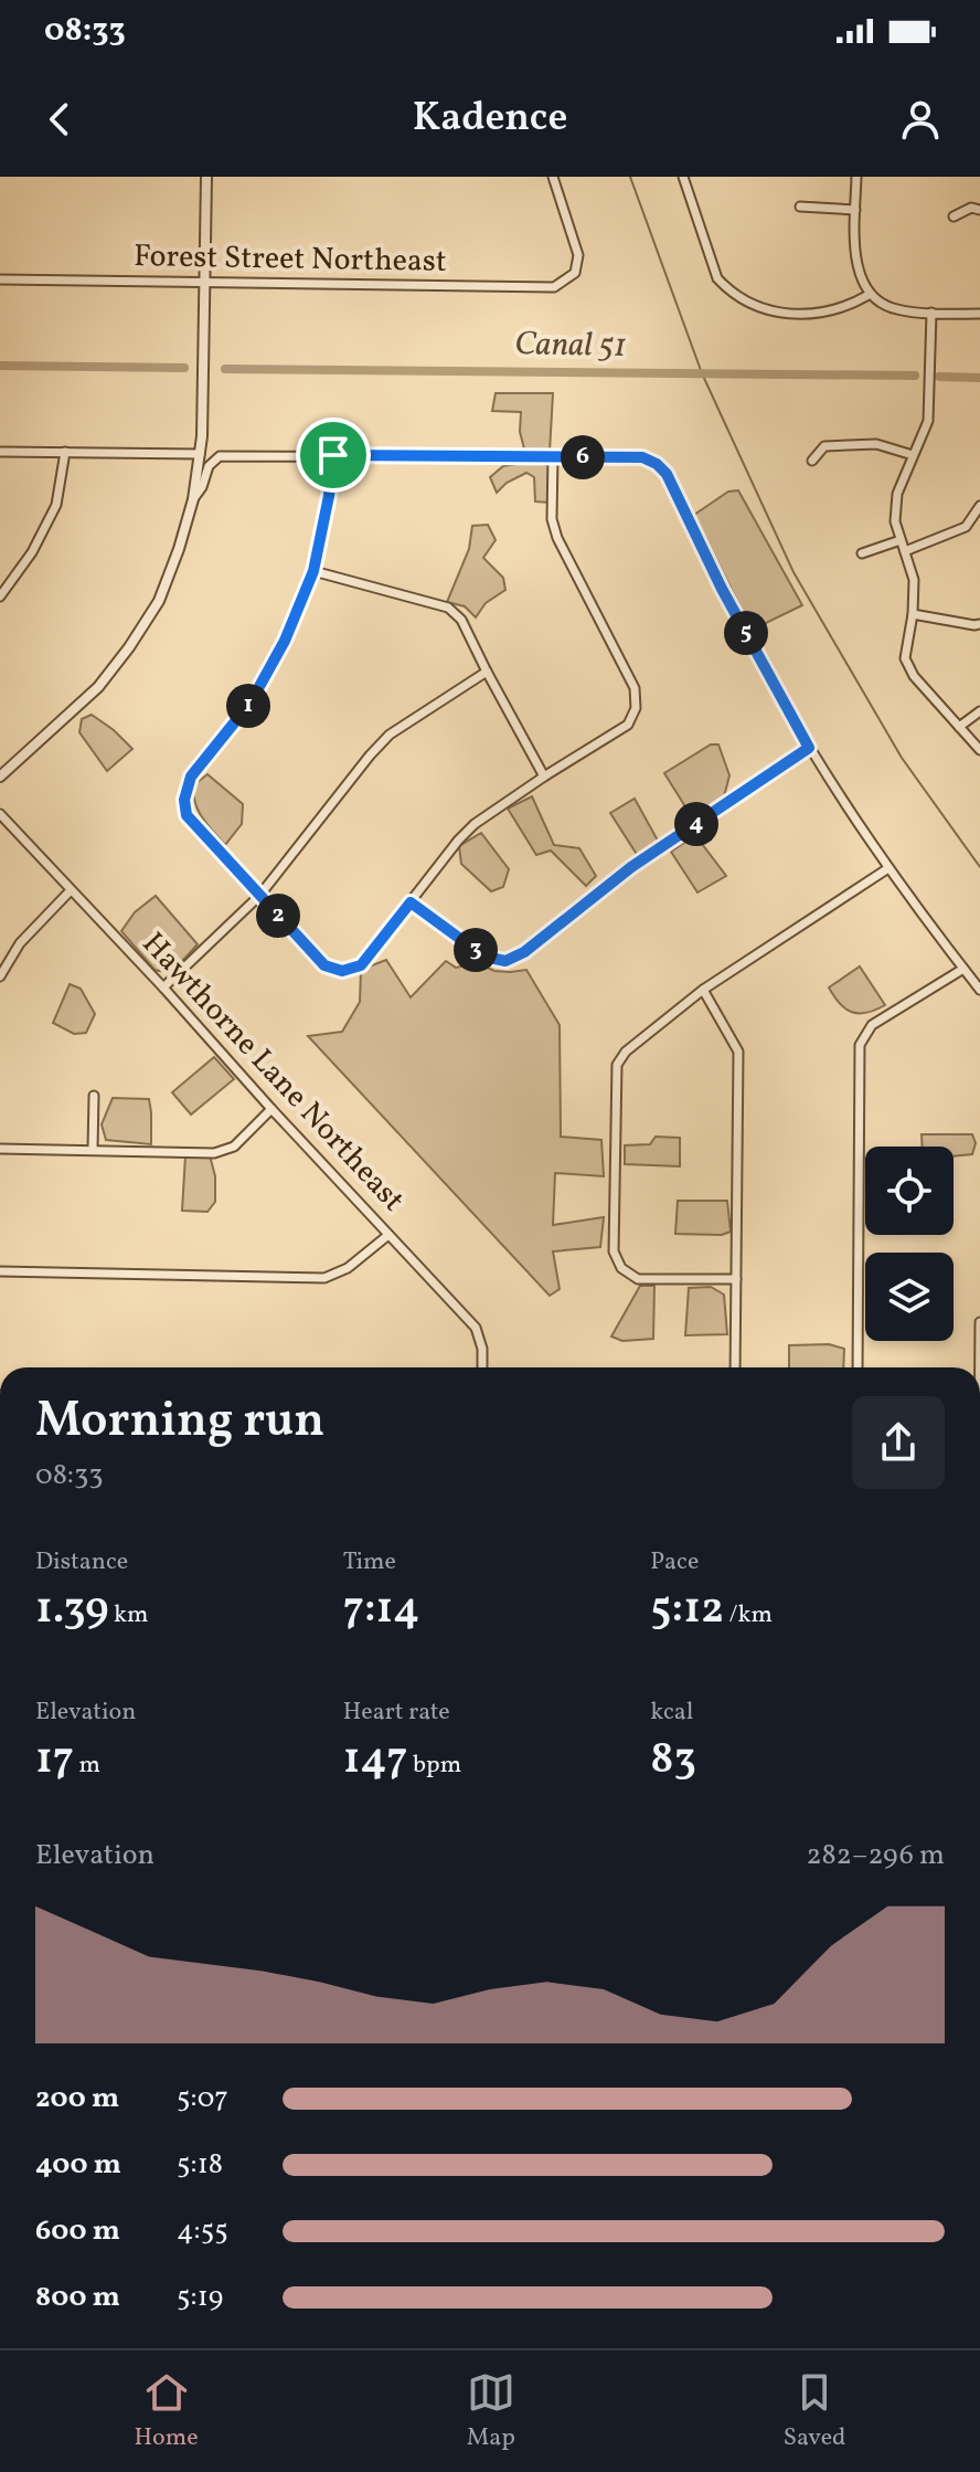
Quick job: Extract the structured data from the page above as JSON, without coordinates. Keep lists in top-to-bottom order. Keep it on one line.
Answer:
{"streets":{"street":["Forest Street Northeast","Hawthorne Lane Northeast"]},"water":["Canal 51"],"page":{"status":"08:33","header":"Kadence","pins":["6","5","1","4","2","3"],"heading":["Morning run","08:33"],"stats":[["Distance","1.39 km"],["Time","7:14"],["Pace","5:12 /km"],["Elevation","17 m"],["Heart rate","147 bpm"],["kcal","83"]],"chart":["Elevation","282–296 m"],"list":[{"name":"200 m","note":"5:07"},{"name":"400 m","note":"5:18"},{"name":"600 m","note":"4:55"},{"name":"800 m","note":"5:19"}],"tabs":["Home","Map","Saved"]}}
